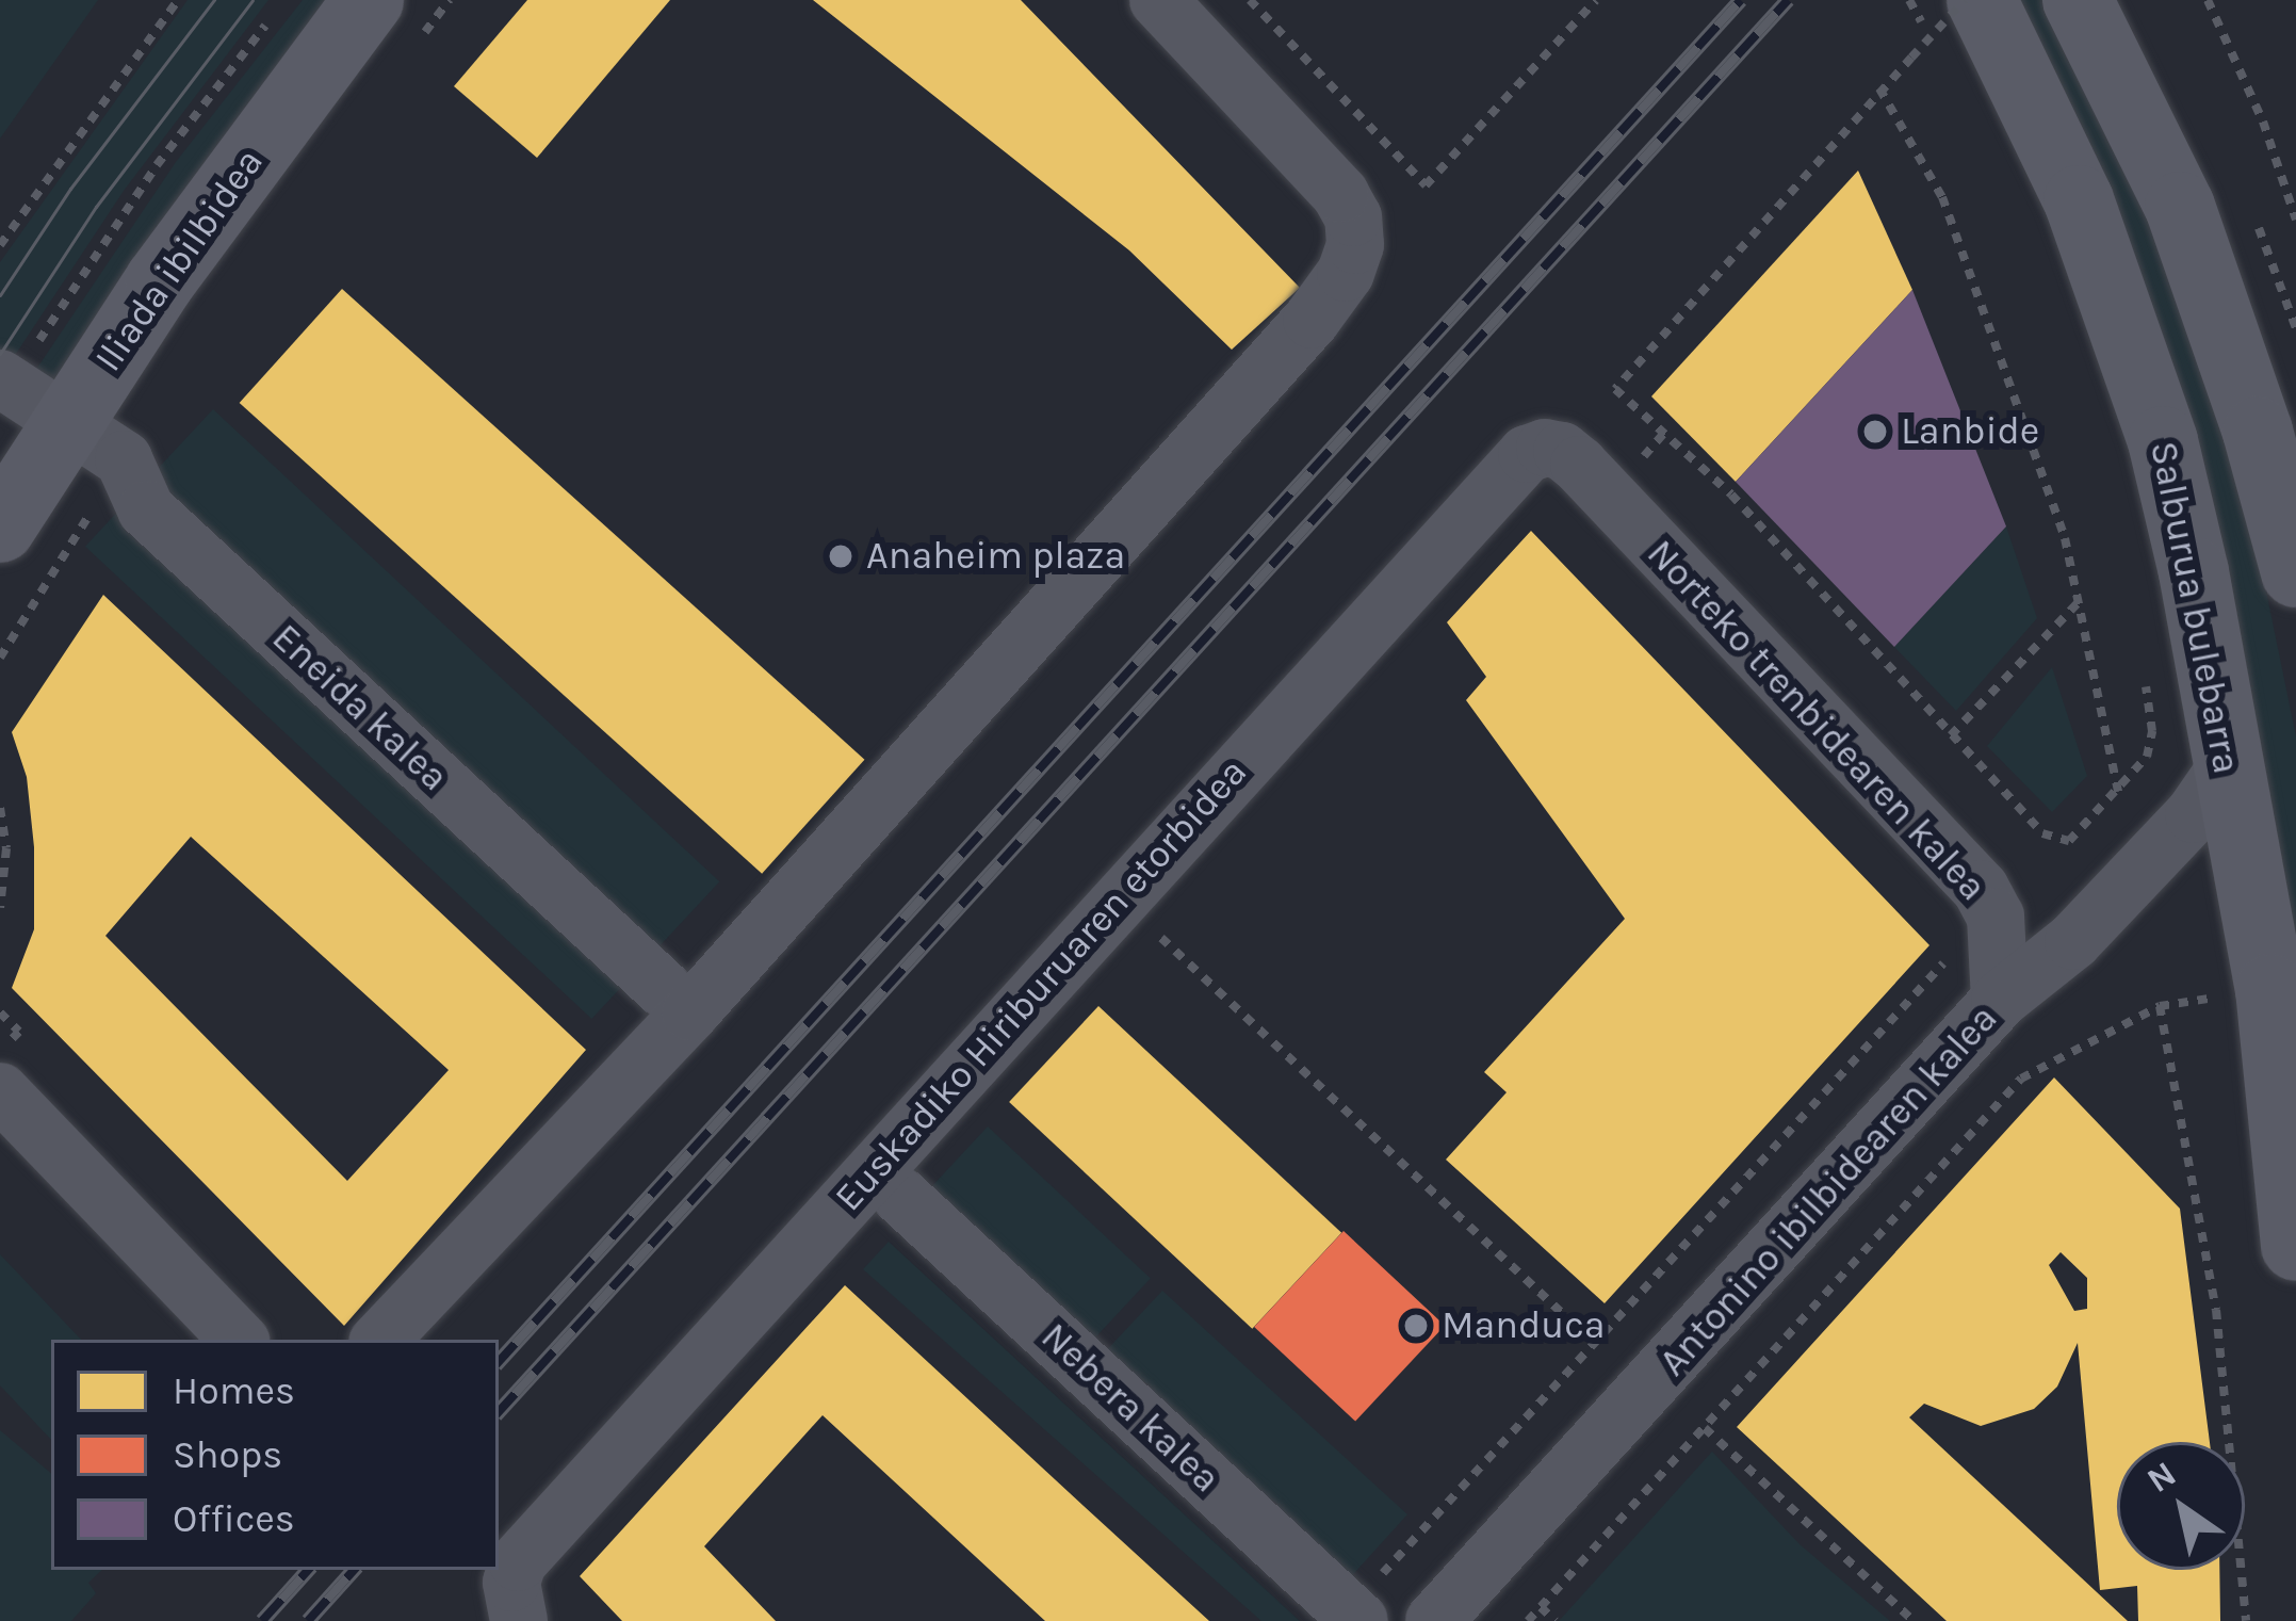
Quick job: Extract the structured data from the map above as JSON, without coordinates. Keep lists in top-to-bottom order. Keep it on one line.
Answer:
{"streets":{"main road":["Iliada ibilbidea","Salburua bulebarra"],"street":["Eneida kalea","Norteko trenbidearen kalea","Euskadiko Hiriburuaren etorbidea","Antonino ibilbidearen kalea","Nebera kalea"]},"crossings":[["Iliada ibilbidea","Eneida kalea"],["Salburua bulebarra","Antonino ibilbidearen kalea"],["Norteko trenbidearen kalea","Euskadiko Hiriburuaren etorbidea"],["Norteko trenbidearen kalea","Antonino ibilbidearen kalea"]],"places":["Lanbide","Anaheim plaza","Manduca"],"legend":["Homes","Shops","Offices"],"north":"top left"}
